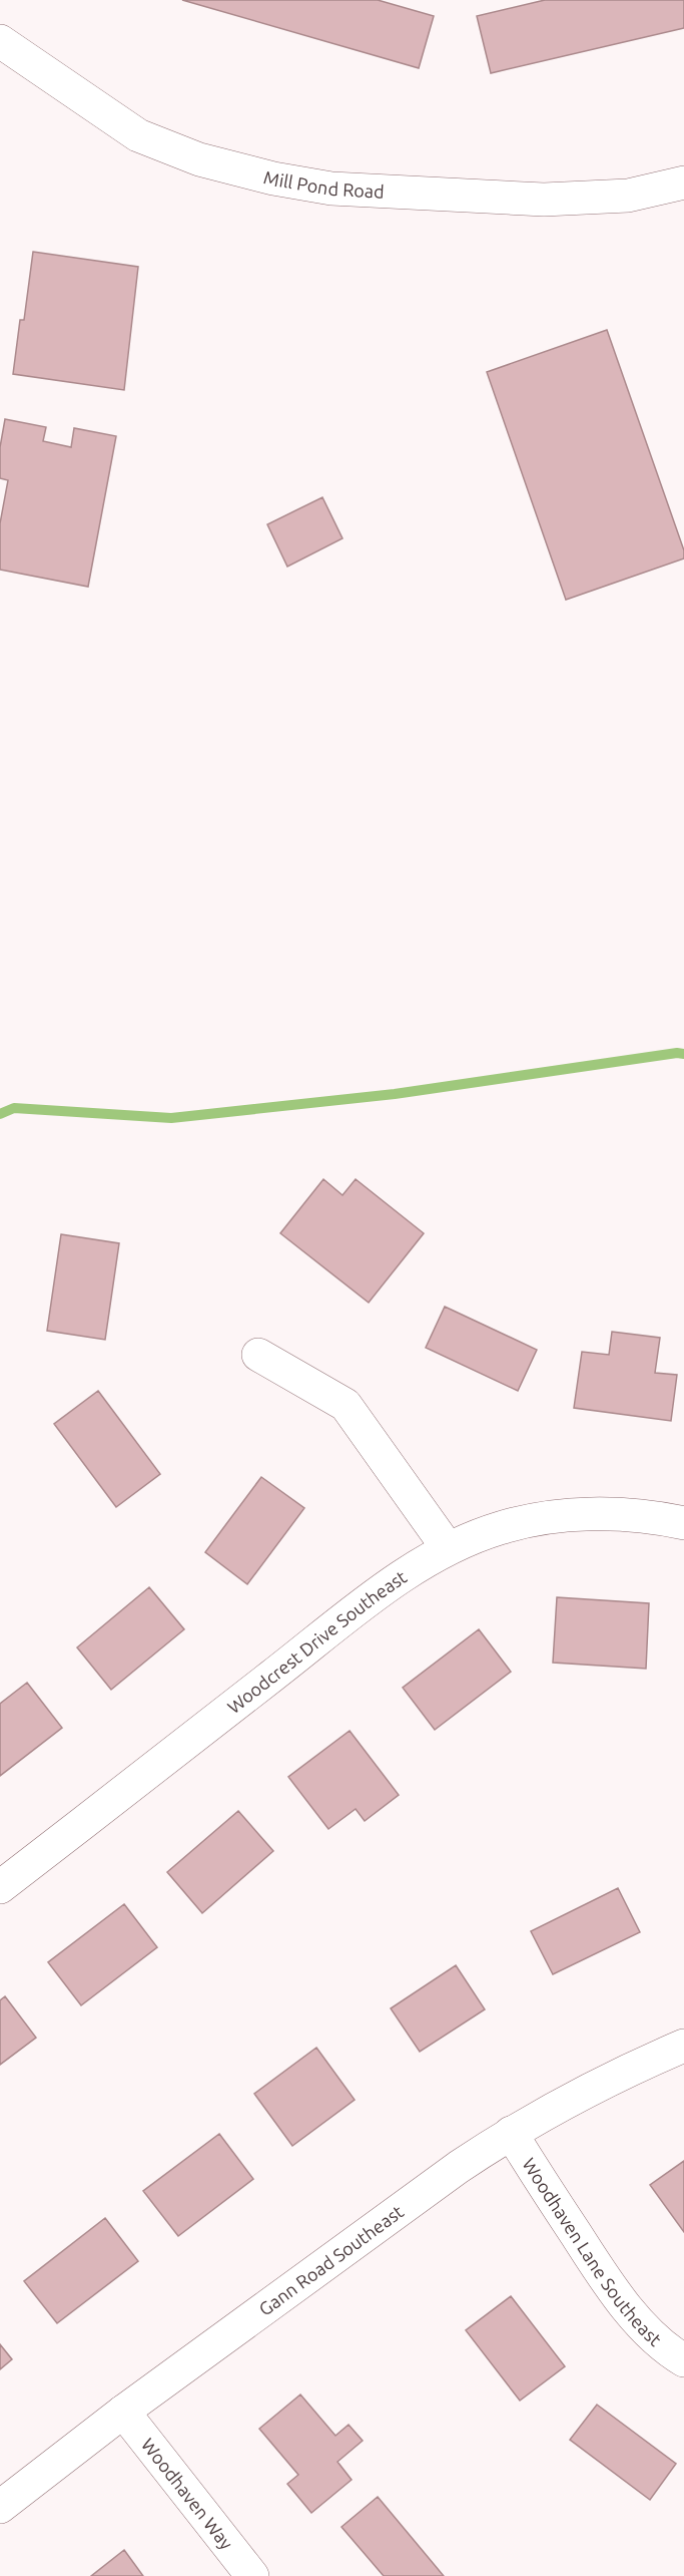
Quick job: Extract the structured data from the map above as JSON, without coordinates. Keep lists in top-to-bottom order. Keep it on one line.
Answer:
{"streets":{"street":["Mill Pond Road","Woodcrest Drive Southeast","Woodhaven Lane Southeast","Gann Road Southeast","Woodhaven Way"]},"crossings":[["Woodhaven Lane Southeast","Gann Road Southeast"],["Gann Road Southeast","Woodhaven Way"]]}
